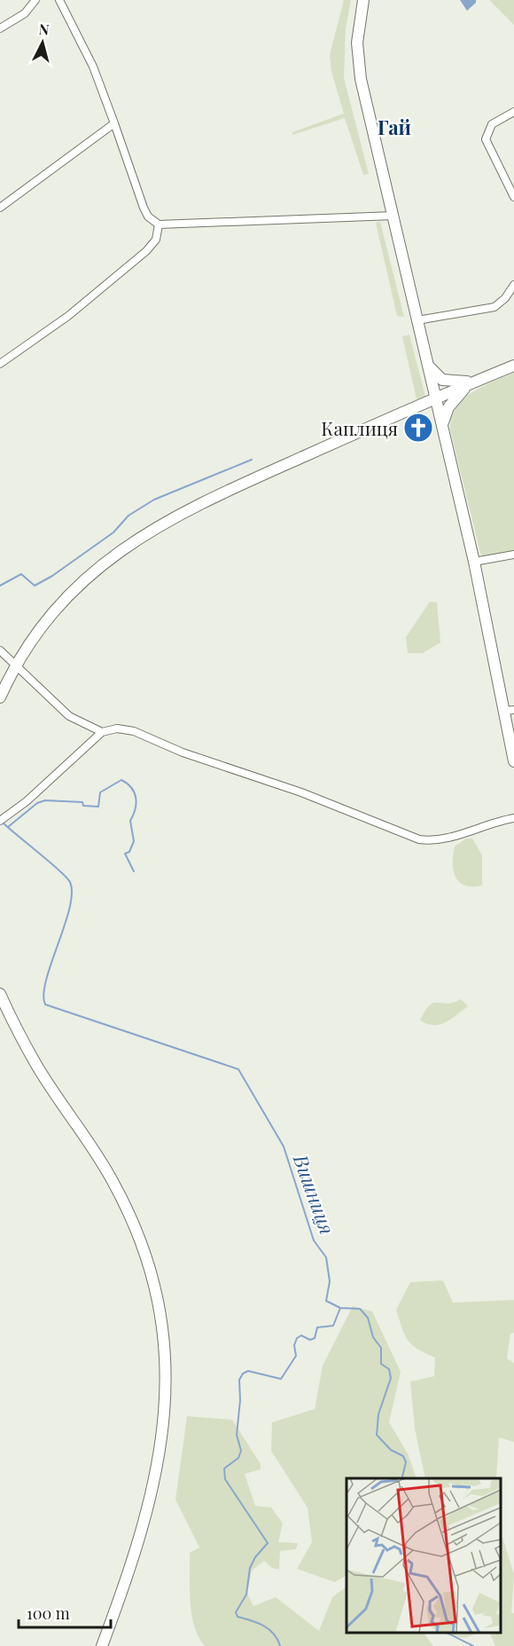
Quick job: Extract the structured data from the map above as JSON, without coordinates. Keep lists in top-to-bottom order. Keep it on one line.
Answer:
{"districts":["Гай"],"water":["Вишниця"],"places":{"church":["Каплиця"]},"scale_bar":"100 m","north":"top"}
